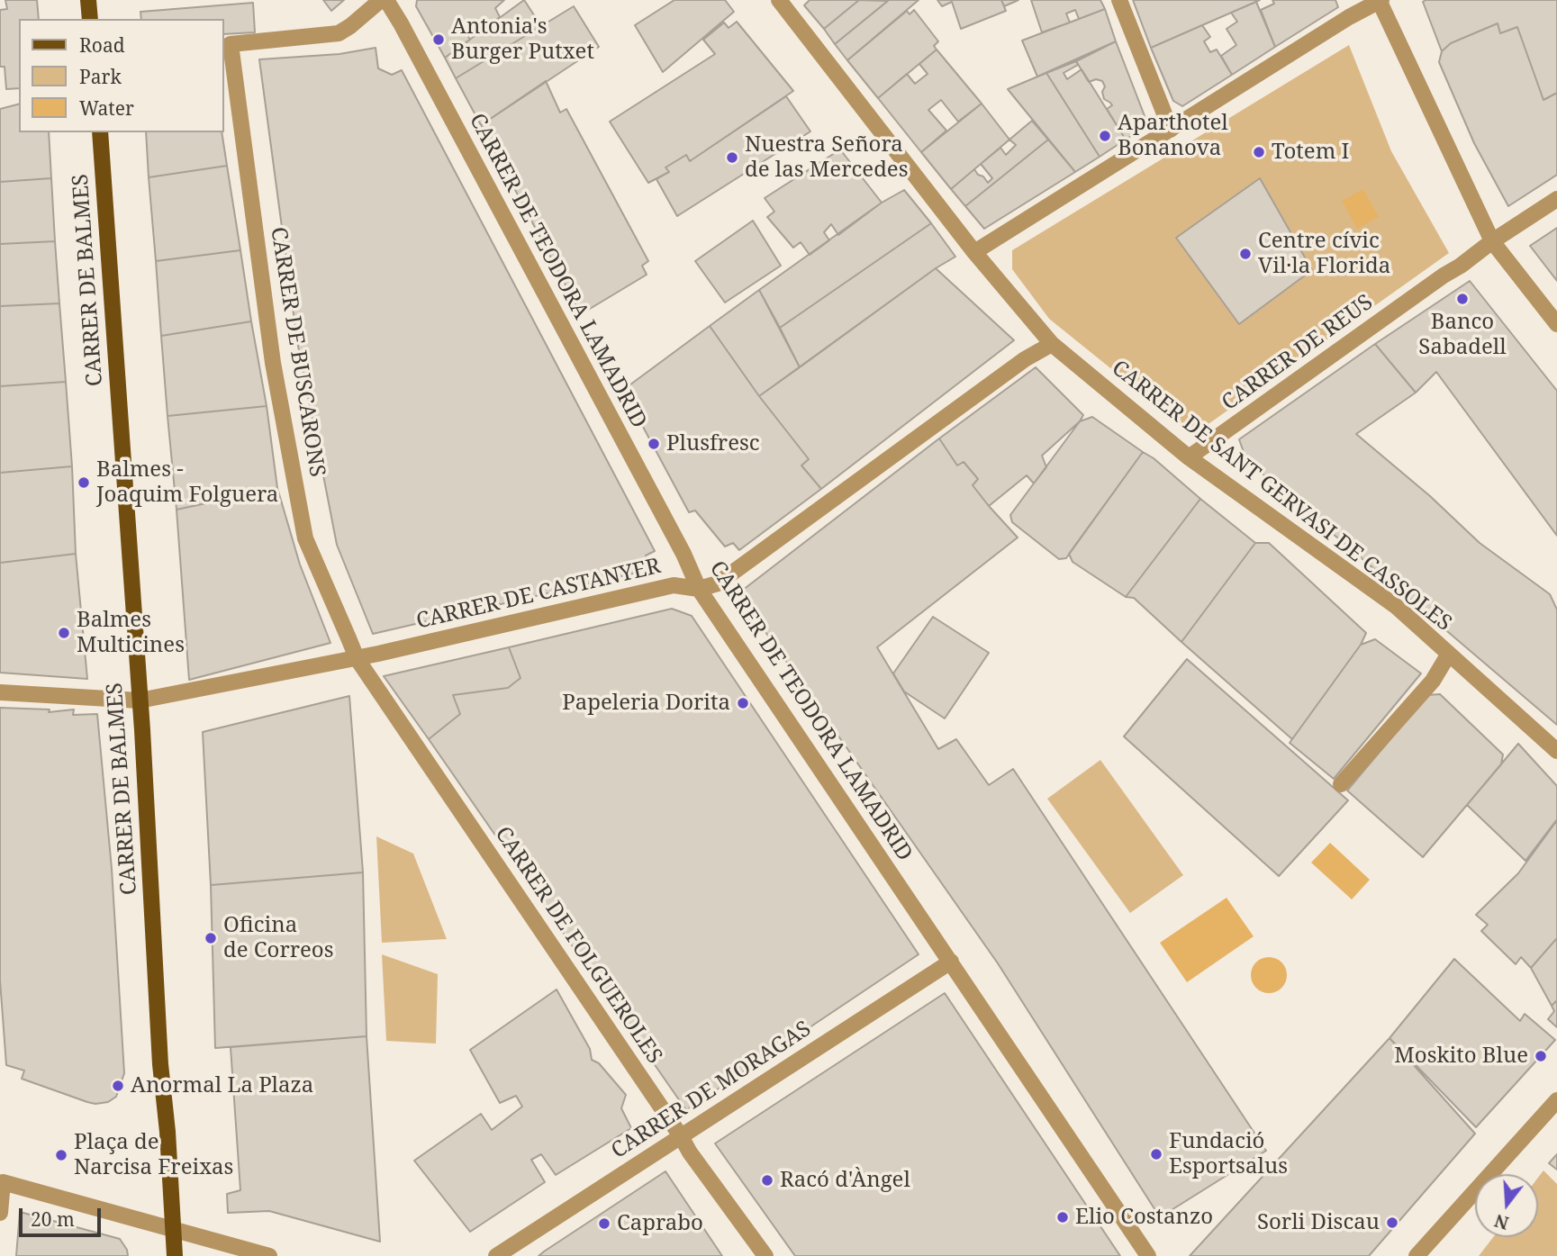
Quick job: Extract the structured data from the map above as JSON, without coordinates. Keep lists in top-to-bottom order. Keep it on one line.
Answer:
{"streets":{"main road":["CARRER DE BALMES"],"street":["CARRER DE TEODORA LAMADRID","CARRER DE BUSCARONS","CARRER DE REUS","CARRER DE SANT GERVASI DE CASSOLES","CARRER DE CASTANYER","CARRER DE FOLGUEROLES","CARRER DE MORAGAS"]},"crossings":[["CARRER DE TEODORA LAMADRID","CARRER DE CASTANYER"],["CARRER DE TEODORA LAMADRID","CARRER DE MORAGAS"],["CARRER DE BALMES","CARRER DE CASTANYER"],["CARRER DE BUSCARONS","CARRER DE CASTANYER"],["CARRER DE BUSCARONS","CARRER DE FOLGUEROLES"],["CARRER DE REUS","CARRER DE SANT GERVASI DE CASSOLES"],["CARRER DE SANT GERVASI DE CASSOLES","CARRER DE CASTANYER"],["CARRER DE CASTANYER","CARRER DE FOLGUEROLES"],["CARRER DE FOLGUEROLES","CARRER DE MORAGAS"]],"places":["Antonia's Burger Putxet","Aparthotel Bonanova","Totem I","Nuestra Señora de las Mercedes","Centre cívic Vil·la Florida","Banco Sabadell","Plusfresc","Balmes - Joaquim Folguera","Balmes Multicines","Papeleria Dorita","Oficina de Correos","Moskito Blue","Anormal La Plaza","Fundació Esportsalus","Plaça de Narcisa Freixas","Racó d'Àngel","Elio Costanzo","Sorli Discau","Caprabo"],"legend":["Road","Park","Water"],"scale_bar":"20 m","north":"bottom"}
